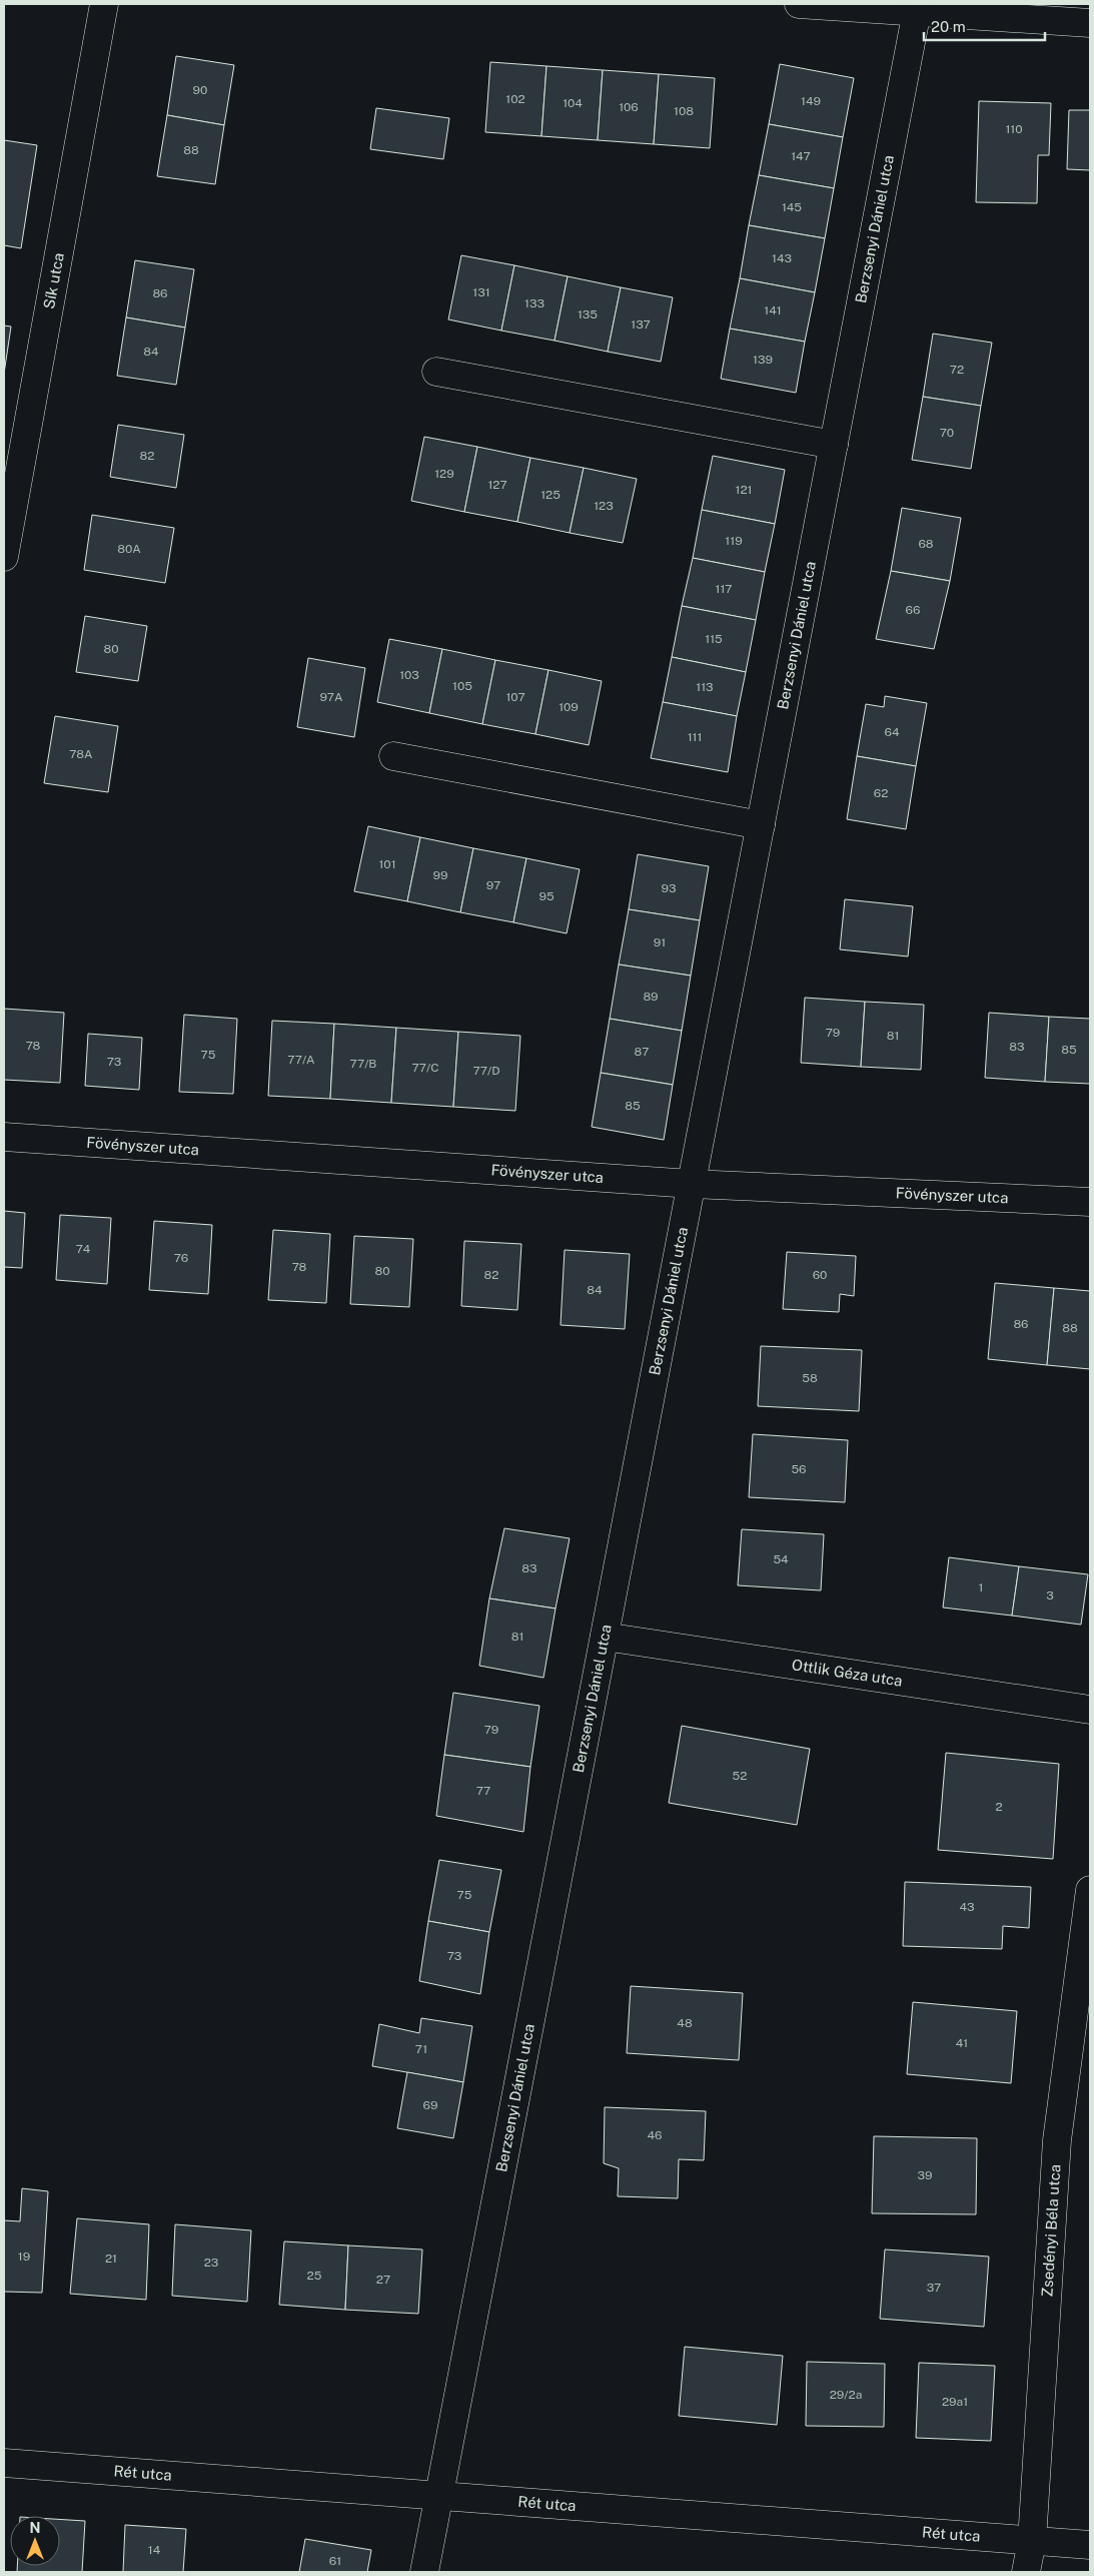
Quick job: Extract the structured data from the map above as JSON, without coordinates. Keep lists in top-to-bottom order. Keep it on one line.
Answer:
{"streets":{"street":["Berzsenyi Dániel utca","Sík utca","Fövényszer utca","Ottlik Géza utca","Zsedényi Béla utca","Rét utca"]},"crossings":[["Berzsenyi Dániel utca","Fövényszer utca"],["Berzsenyi Dániel utca","Ottlik Géza utca"],["Berzsenyi Dániel utca","Rét utca"],["Zsedényi Béla utca","Rét utca"]],"house_numbers":["90","102","149","104","106","108","110","88","147","145","143","131","86","133","141","135","137","84","139","72","70","82","129","127","121","125","123","119","68","80A","117","66","115","80","103","105","113","97A","107","109","64","111","78A","62","101","99","97","93","95","91","89","79","81","78","83","85","87","75","77/A","73","77/B","77/C","77/D","85","74","76","78","80","82","60","84","86","88","58","56","54","83","1","3","81","79","52","77","2","75","43","73","48","41","71","69","46","39","19","21","23","25","27","37","29/2a","29a1","14","61"],"scale_bar":"20 m","north":"top"}
